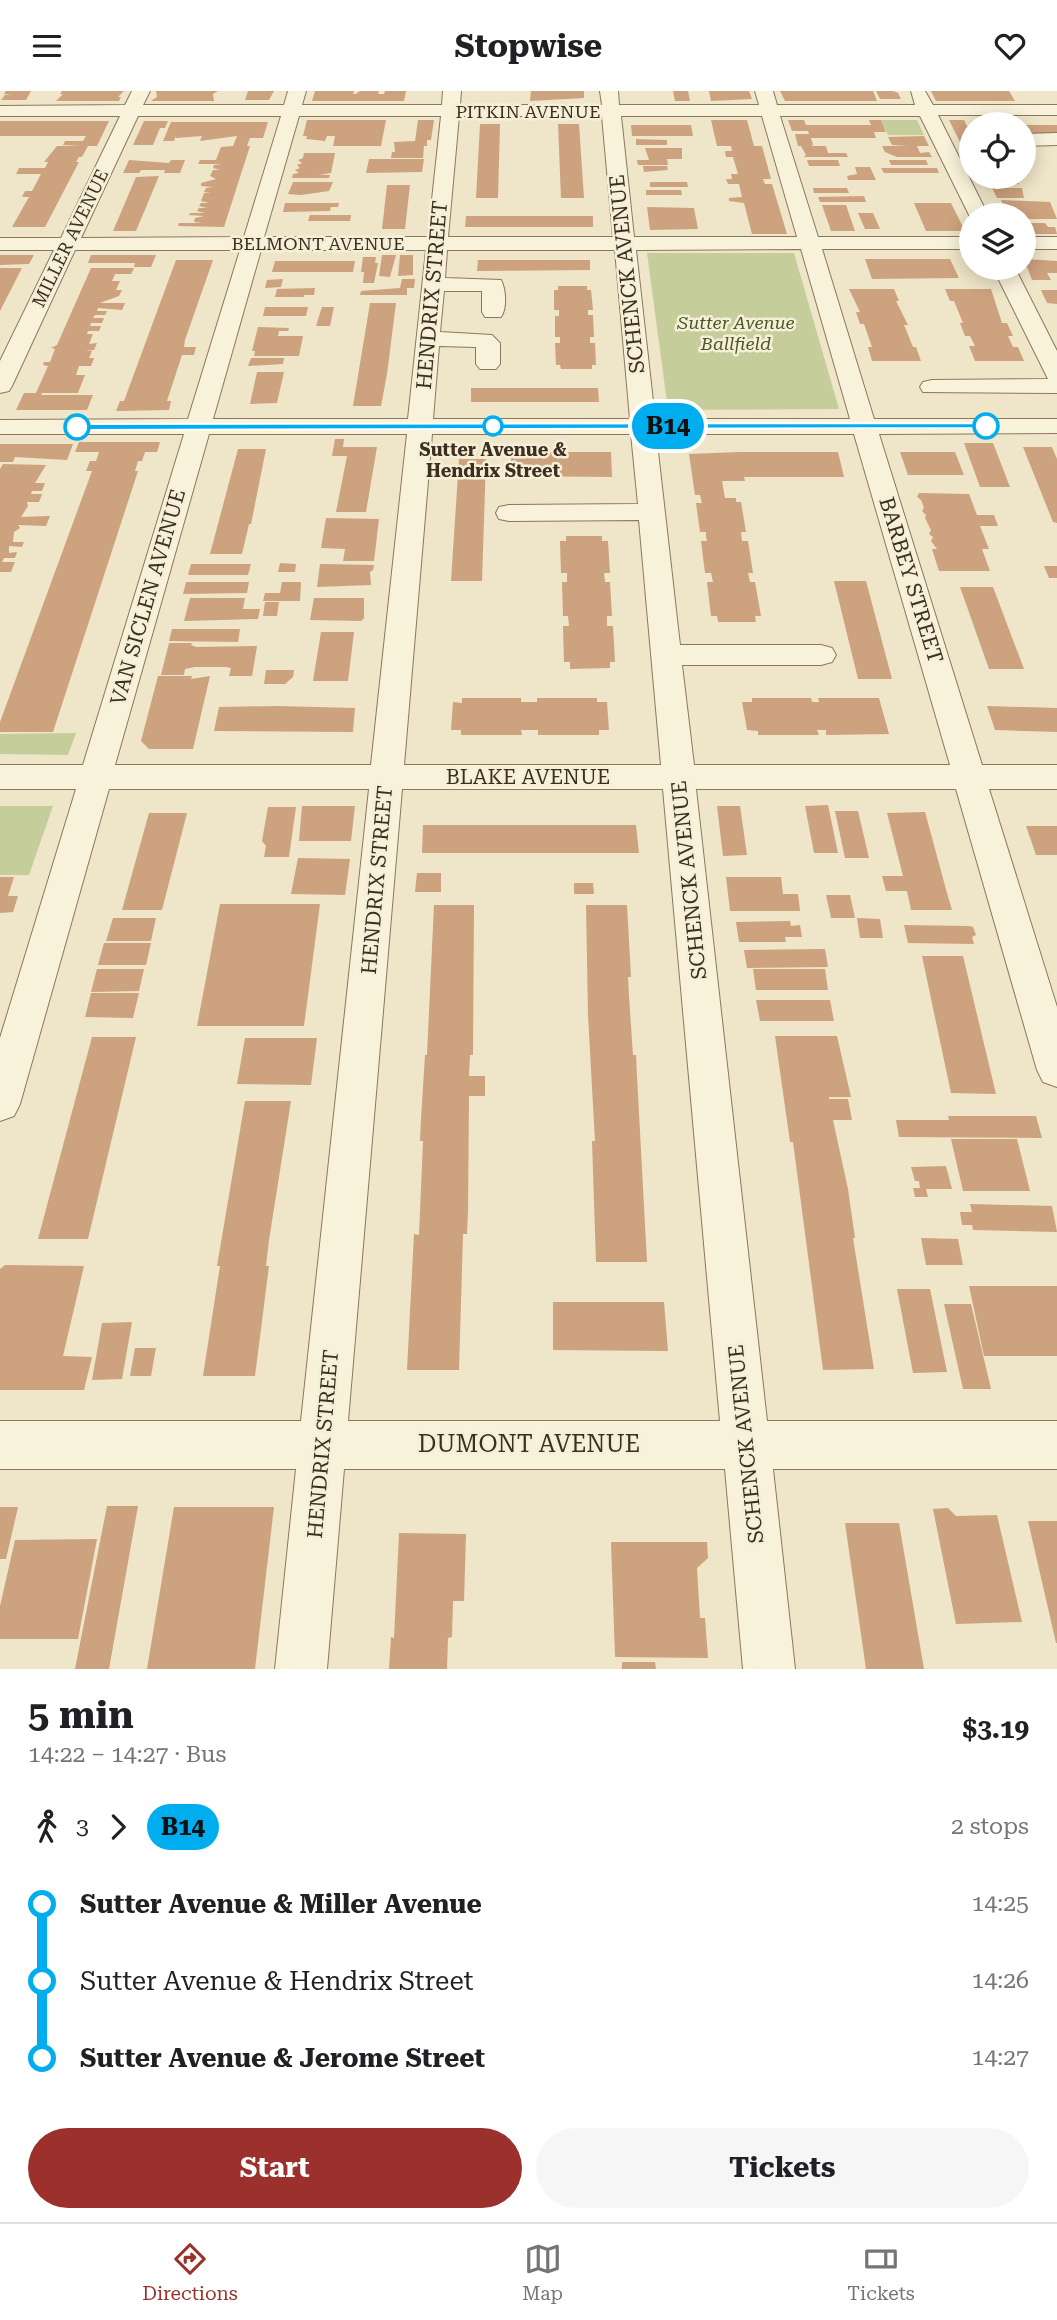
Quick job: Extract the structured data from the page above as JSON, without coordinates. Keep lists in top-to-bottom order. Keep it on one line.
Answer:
{"streets":{"street":["PITKIN AVENUE","MILLER AVENUE","BELMONT AVENUE","SCHENCK AVENUE","HENDRIX STREET","BARBEY STREET","VAN SICLEN AVENUE","BLAKE AVENUE","DUMONT AVENUE"]},"crossings":[["PITKIN AVENUE","MILLER AVENUE"],["PITKIN AVENUE","SCHENCK AVENUE"],["PITKIN AVENUE","HENDRIX STREET"],["PITKIN AVENUE","BARBEY STREET"],["PITKIN AVENUE","VAN SICLEN AVENUE"],["MILLER AVENUE","BELMONT AVENUE"],["BELMONT AVENUE","SCHENCK AVENUE"],["BELMONT AVENUE","HENDRIX STREET"],["BELMONT AVENUE","BARBEY STREET"],["BELMONT AVENUE","VAN SICLEN AVENUE"],["SCHENCK AVENUE","BLAKE AVENUE"],["SCHENCK AVENUE","DUMONT AVENUE"],["HENDRIX STREET","BLAKE AVENUE"],["HENDRIX STREET","DUMONT AVENUE"],["BARBEY STREET","BLAKE AVENUE"],["VAN SICLEN AVENUE","BLAKE AVENUE"]],"parks":["Sutter Avenue Ballfield"],"places":["Sutter Avenue & Hendrix Street"],"lines":["bus line B14"],"page":{"header":"Stopwise","on_map":"B14","heading":["5 min","14:22 – 14:27 · Bus","$3.19"],"legs":["3","B14","2 stops"],"list":[{"name":"Sutter Avenue & Miller Avenue","value":"14:25"},{"name":"Sutter Avenue & Hendrix Street","value":"14:26"},{"name":"Sutter Avenue & Jerome Street","value":"14:27"}],"buttons":["Start","Tickets"],"tabs":["Directions","Map","Tickets"]}}
